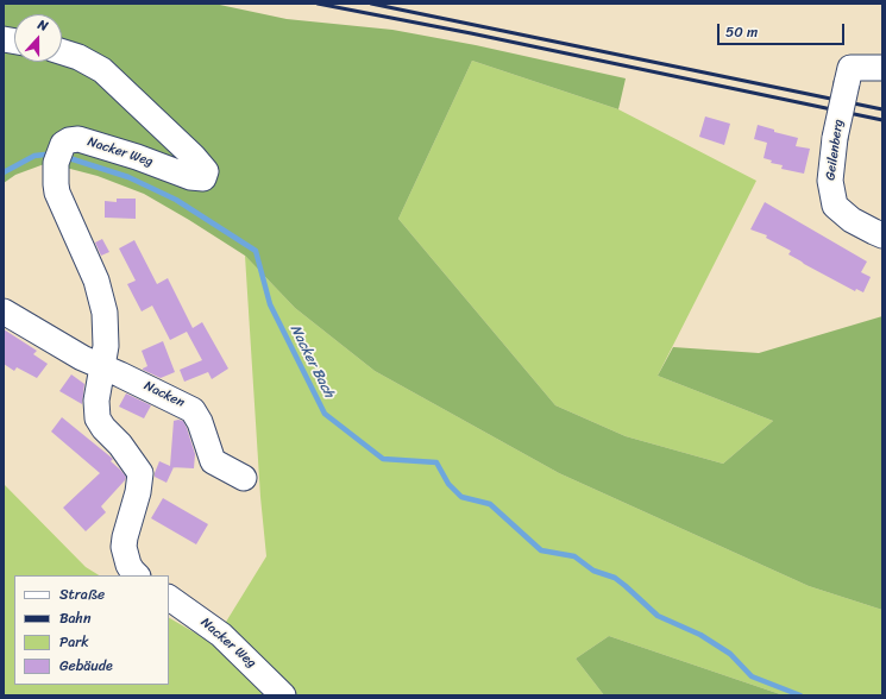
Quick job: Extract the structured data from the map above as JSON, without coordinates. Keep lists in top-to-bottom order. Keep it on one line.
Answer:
{"streets":{"street":["Geilenberg","Nacker Weg","Nacken"]},"crossings":[["Nacker Weg","Nacken"]],"water":["Nacker Bach"],"legend":["Straße","Bahn","Park","Gebäude"],"scale_bar":"50 m","north":"top"}
